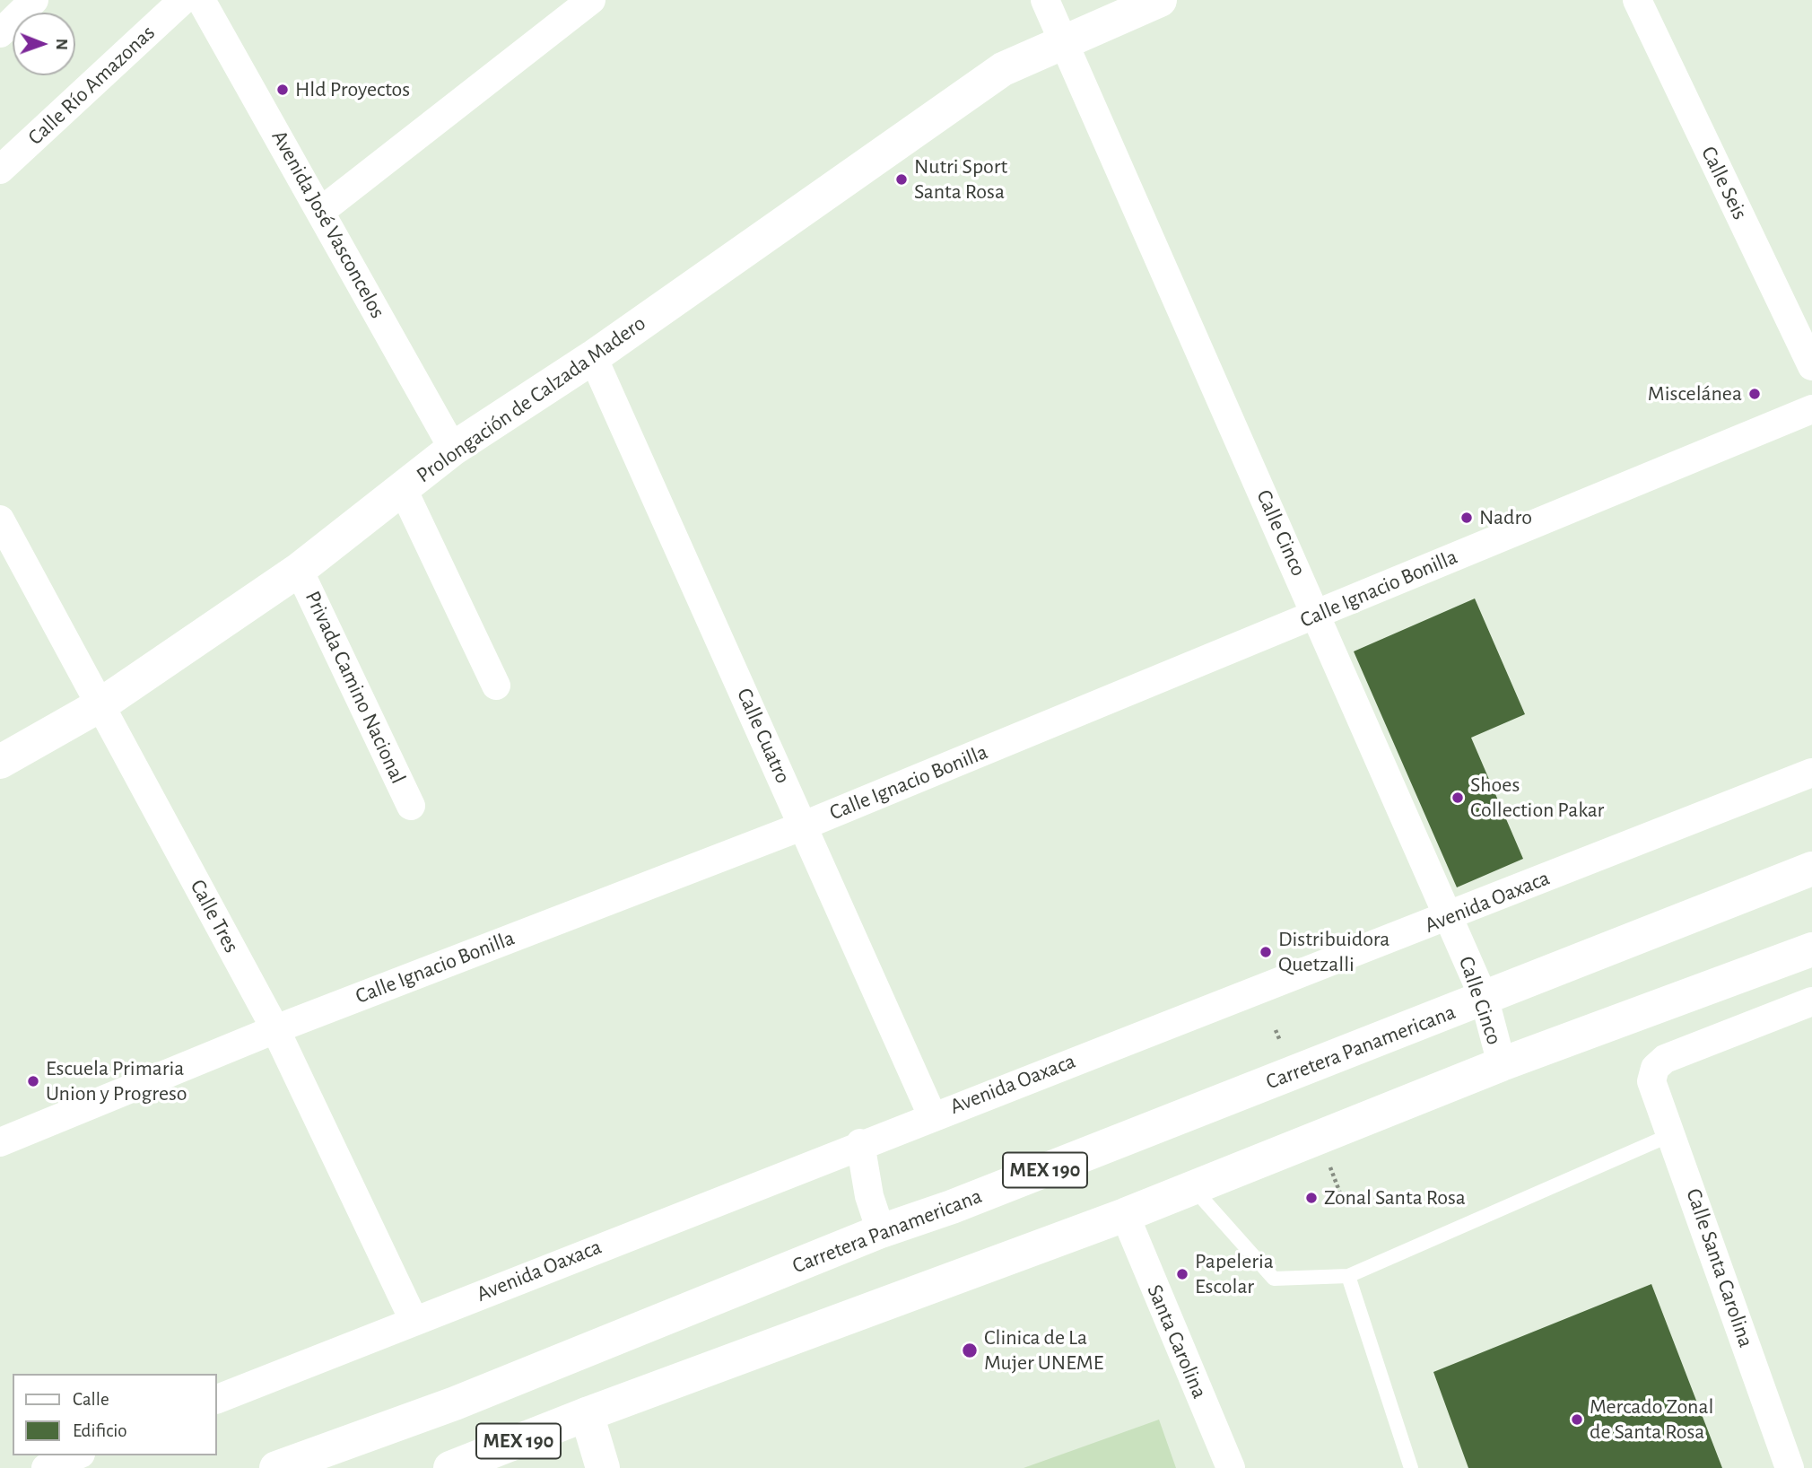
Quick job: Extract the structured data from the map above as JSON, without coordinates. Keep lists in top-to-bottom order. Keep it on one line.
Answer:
{"streets":{"main road":["Prolongación de Calzada Madero","Carretera Panamericana","MEX 190"],"street":["Calle Río Amazonas","Calle Seis","Avenida José Vasconcelos","Calle Cinco","Calle Ignacio Bonilla","Privada Camino Nacional","Calle Cuatro","Avenida Oaxaca","Calle Tres","Calle Santa Carolina","Santa Carolina"]},"crossings":[["Avenida José Vasconcelos","Prolongación de Calzada Madero"],["Prolongación de Calzada Madero","Calle Cinco"],["Prolongación de Calzada Madero","Privada Camino Nacional"],["Prolongación de Calzada Madero","Calle Cuatro"],["Prolongación de Calzada Madero","Calle Tres"],["Calle Cinco","Calle Ignacio Bonilla"],["Calle Cinco","Avenida Oaxaca"],["Calle Cinco","Carretera Panamericana"],["Calle Cinco","MEX 190"],["Calle Ignacio Bonilla","Calle Cuatro"],["Calle Ignacio Bonilla","Calle Tres"],["Calle Cuatro","Avenida Oaxaca"],["Avenida Oaxaca","Calle Tres"],["MEX 190","Santa Carolina"]],"places":["Hld Proyectos","Nutri Sport Santa Rosa","Miscelánea","Nadro","Shoes Collection Pakar","Distribuidora Quetzalli","Escuela Primaria Union y Progreso","Zonal Santa Rosa","Papeleria Escolar","Clinica de La Mujer UNEME","Mercado Zonal de Santa Rosa"],"legend":["Calle","Edificio"],"north":"right"}
